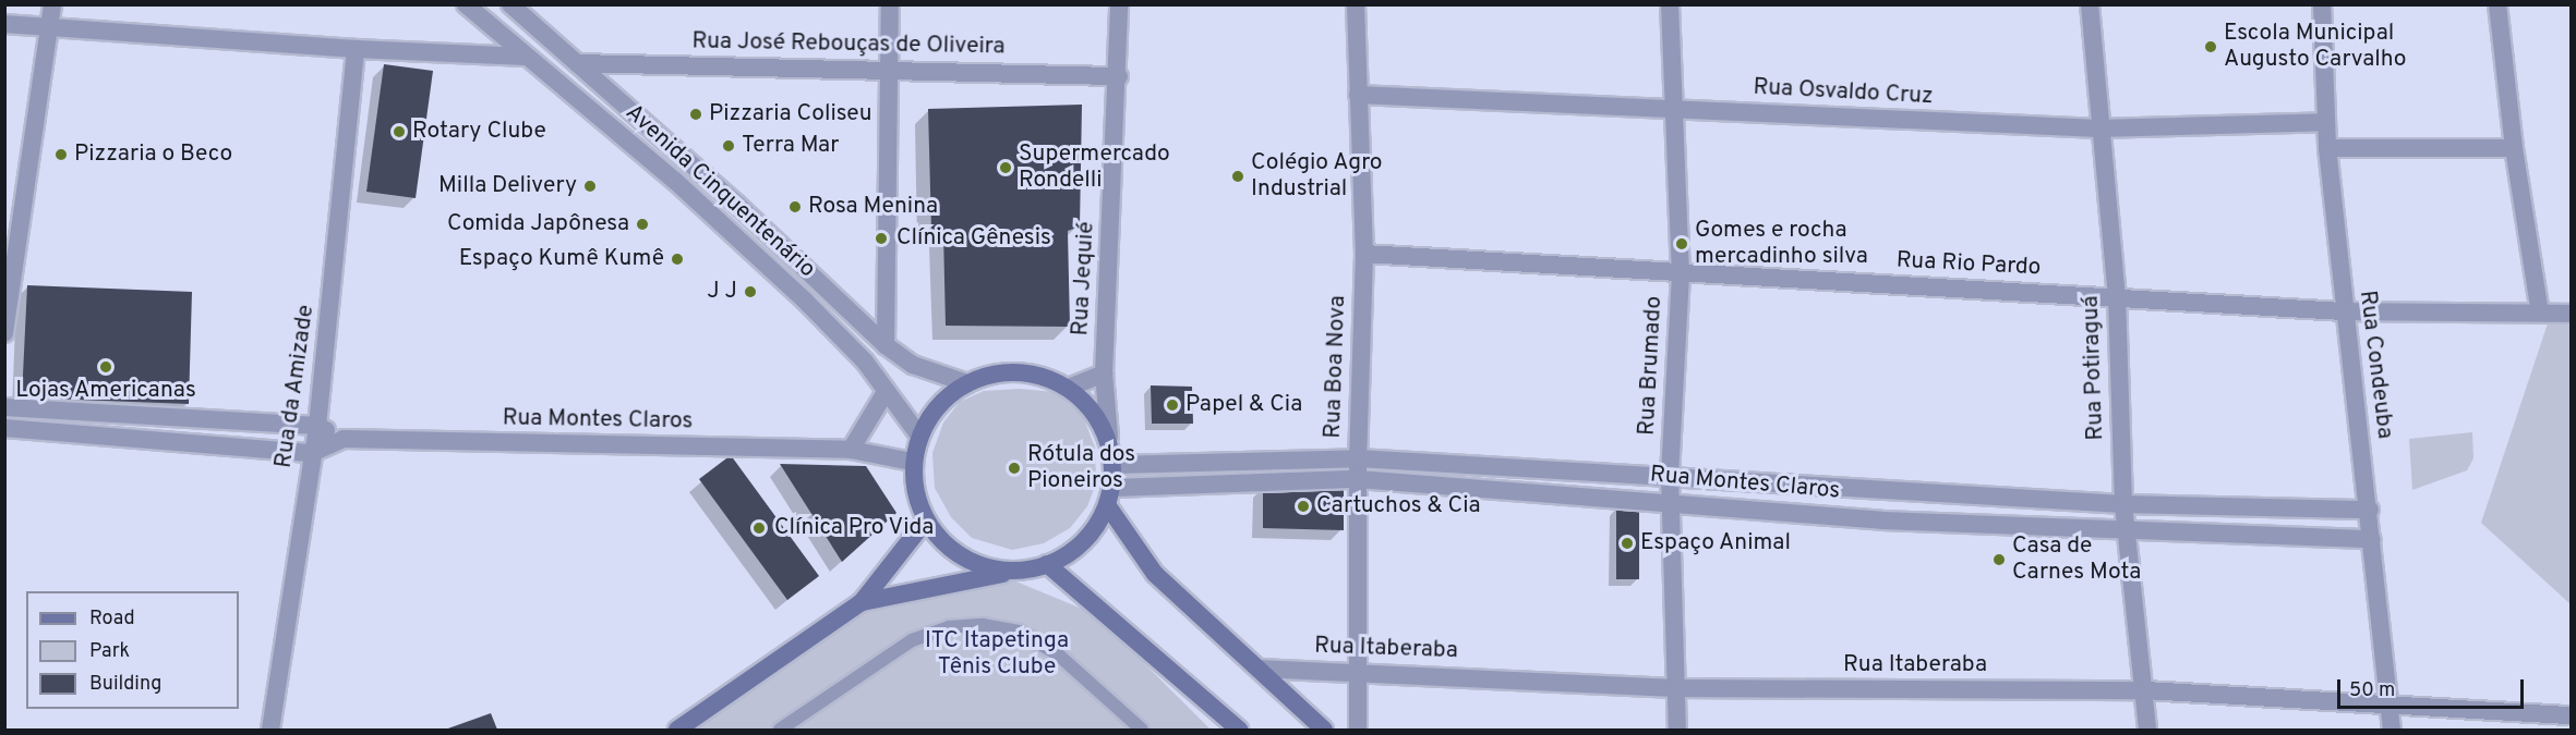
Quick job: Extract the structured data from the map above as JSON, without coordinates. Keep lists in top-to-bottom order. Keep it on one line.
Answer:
{"streets":{"street":["Rua José Rebouças de Oliveira","Rua Osvaldo Cruz","Avenida Cinquentenário","Rua Rio Pardo","Rua Jequié","Rua Condeuba","Rua Brumado","Rua Boa Nova","Rua Potiraguá","Rua da Amizade","Rua Montes Claros","Rua Itaberaba"]},"crossings":[["Rua José Rebouças de Oliveira","Avenida Cinquentenário"],["Rua José Rebouças de Oliveira","Rua Jequié"],["Rua Osvaldo Cruz","Rua Condeuba"],["Rua Osvaldo Cruz","Rua Brumado"],["Rua Osvaldo Cruz","Rua Boa Nova"],["Rua Osvaldo Cruz","Rua Potiraguá"],["Avenida Cinquentenário","Rua Jequié"],["Avenida Cinquentenário","Rua Montes Claros"],["Rua Rio Pardo","Rua Condeuba"],["Rua Rio Pardo","Rua Brumado"],["Rua Rio Pardo","Rua Boa Nova"],["Rua Rio Pardo","Rua Potiraguá"],["Rua Jequié","Rua Montes Claros"],["Rua Condeuba","Rua Montes Claros"],["Rua Condeuba","Rua Itaberaba"],["Rua Brumado","Rua Montes Claros"],["Rua Brumado","Rua Itaberaba"],["Rua Boa Nova","Rua Montes Claros"],["Rua Boa Nova","Rua Itaberaba"],["Rua Potiraguá","Rua Montes Claros"],["Rua Potiraguá","Rua Itaberaba"],["Rua da Amizade","Rua Montes Claros"]],"parks":["ITC Itapetinga Tênis Clube"],"places":["Escola Municipal Augusto Carvalho","Pizzaria Coliseu","Rotary Clube","Terra Mar","Pizzaria o Beco","Supermercado Rondelli","Colégio Agro Industrial","Milla Delivery","Rosa Menina","Comida Japônesa","Clínica Gênesis","Gomes e rocha mercadinho silva","Espaço Kumê Kumê","J J","Lojas Americanas","Papel & Cia","Rótula dos Pioneiros","Cartuchos & Cia","Clínica Pro Vida","Espaço Animal","Casa de Carnes Mota"],"legend":["Road","Park","Building"],"scale_bar":"50 m"}
